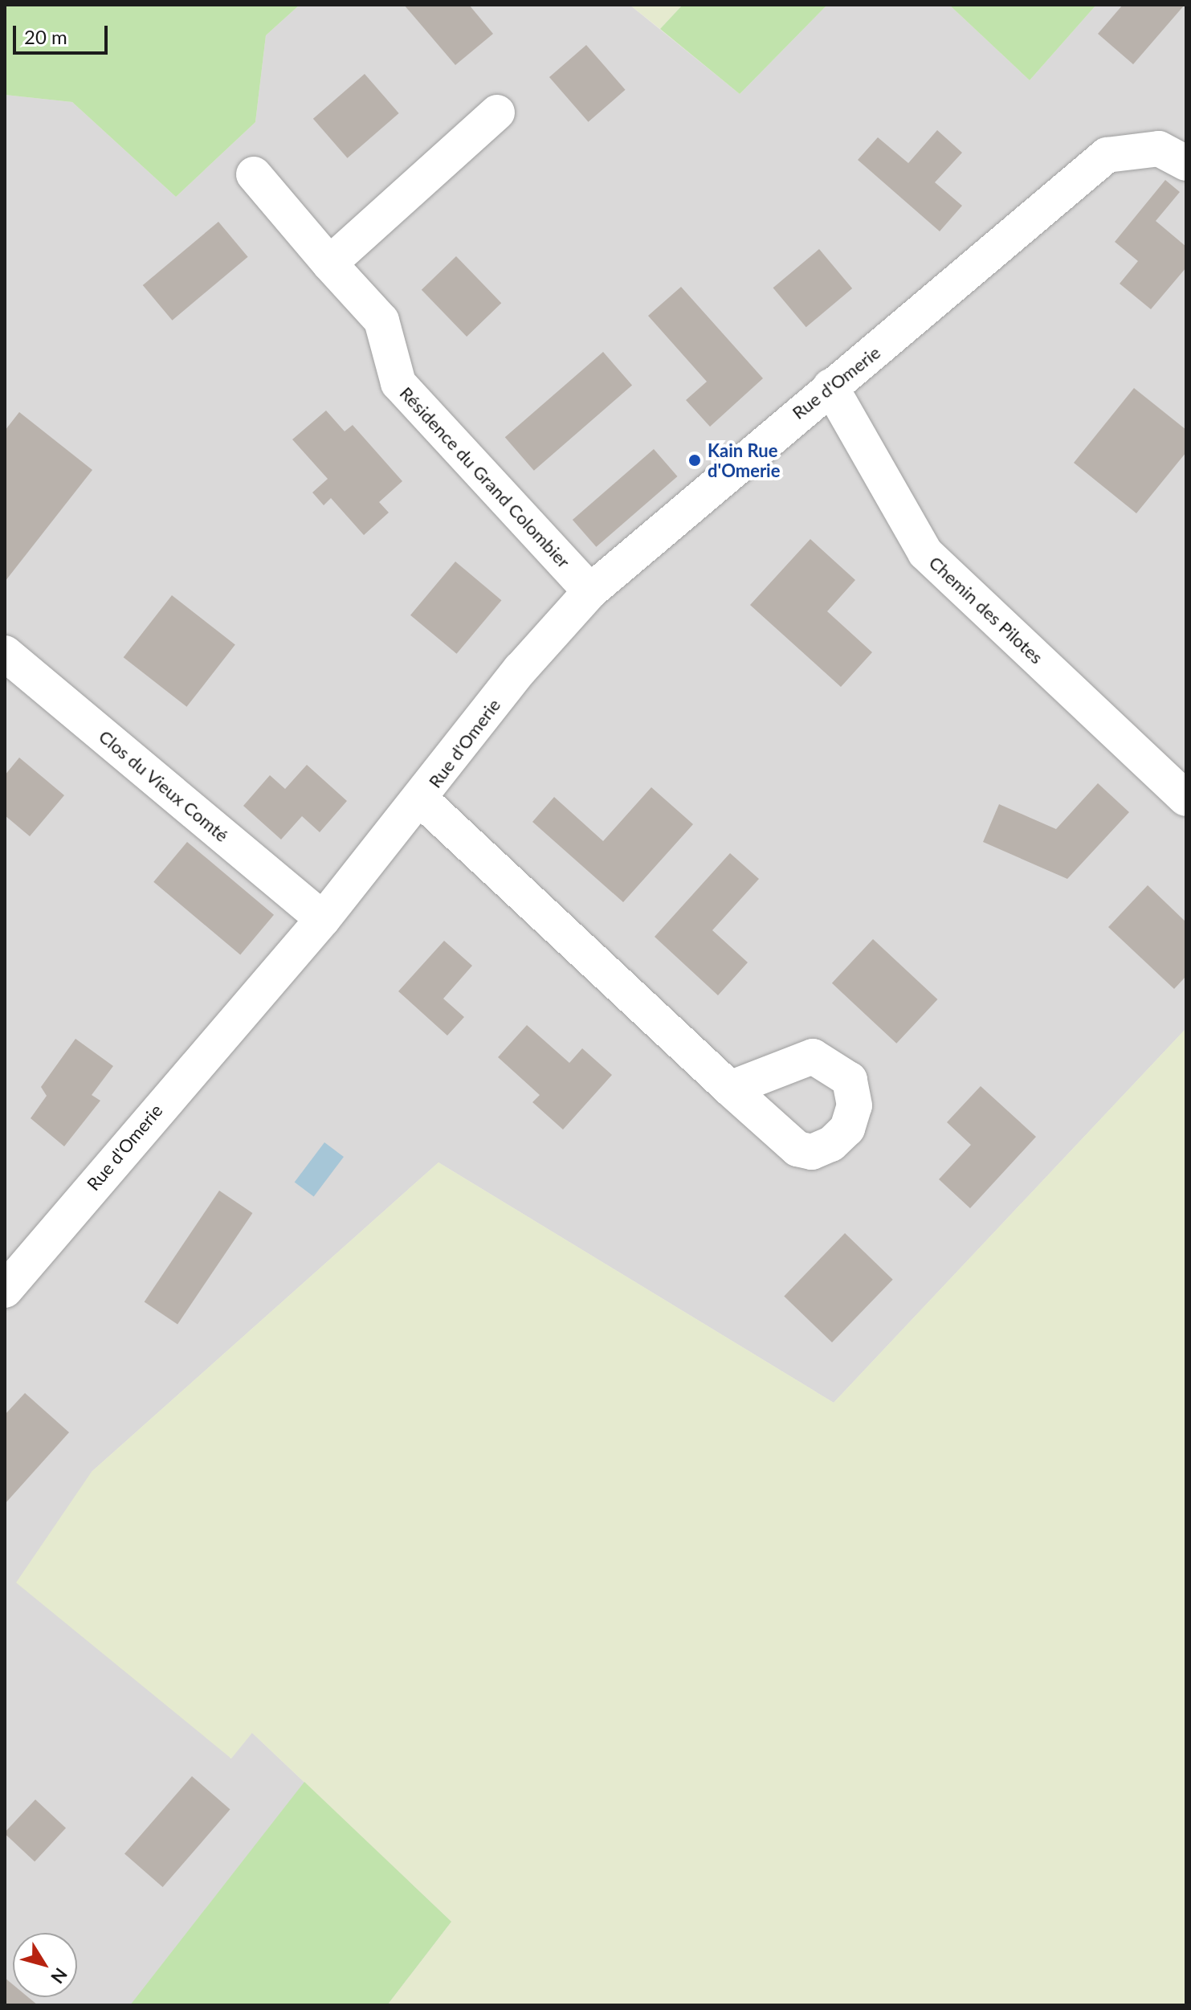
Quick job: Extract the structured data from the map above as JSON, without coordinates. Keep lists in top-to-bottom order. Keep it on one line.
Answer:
{"streets":{"street":["Rue d'Omerie","Résidence du Grand Colombier","Chemin des Pilotes","Clos du Vieux Comté"]},"crossings":[["Rue d'Omerie","Résidence du Grand Colombier"],["Rue d'Omerie","Chemin des Pilotes"],["Rue d'Omerie","Clos du Vieux Comté"]],"places":["Kain Rue d'Omerie"],"scale_bar":"20 m","north":"bottom right"}
